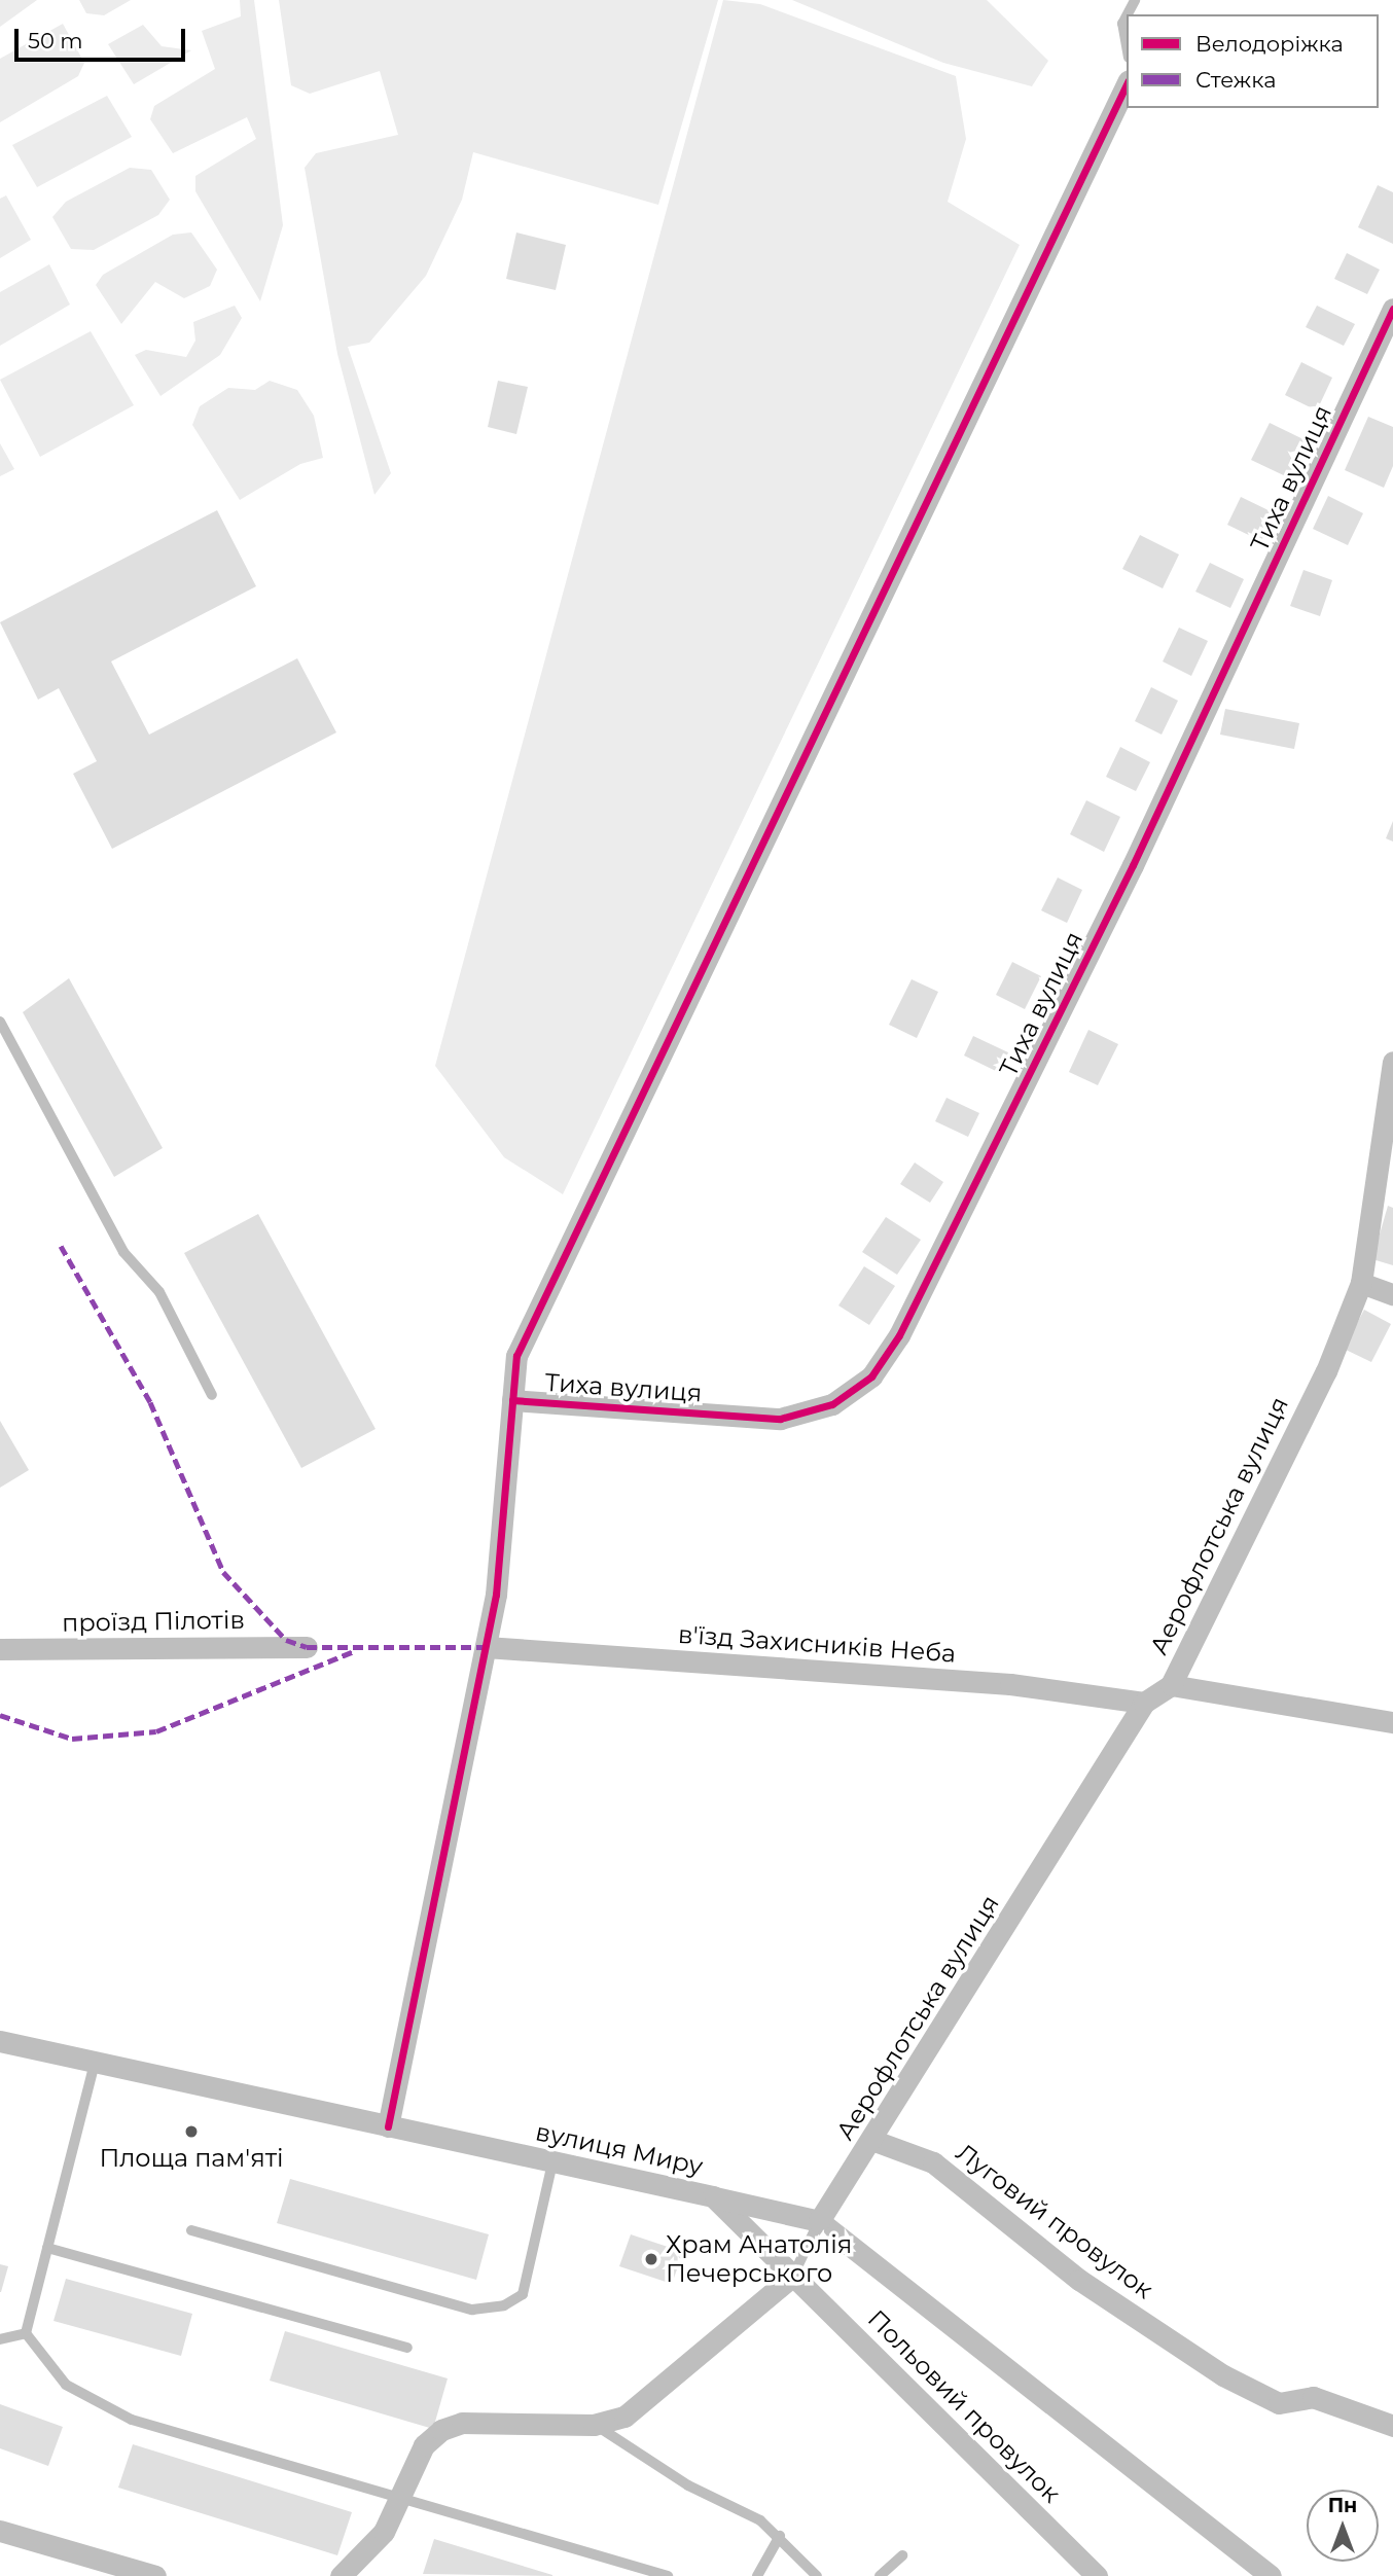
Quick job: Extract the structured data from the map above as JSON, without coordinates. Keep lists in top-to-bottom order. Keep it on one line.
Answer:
{"streets":{"street":["Тиха вулиця","Аерофлотська вулиця","проїзд Пілотів","в'їзд Захисників Неба","вулиця Миру","Луговий провулок","Польовий провулок"]},"crossings":[["Аерофлотська вулиця","в'їзд Захисників Неба"],["Аерофлотська вулиця","Луговий провулок"],["вулиця Миру","Польовий провулок"]],"places":["Площа пам'яті","Храм Анатолія Печерського"],"legend":["Велодоріжка","Стежка"],"scale_bar":"50 m","north":"top"}
